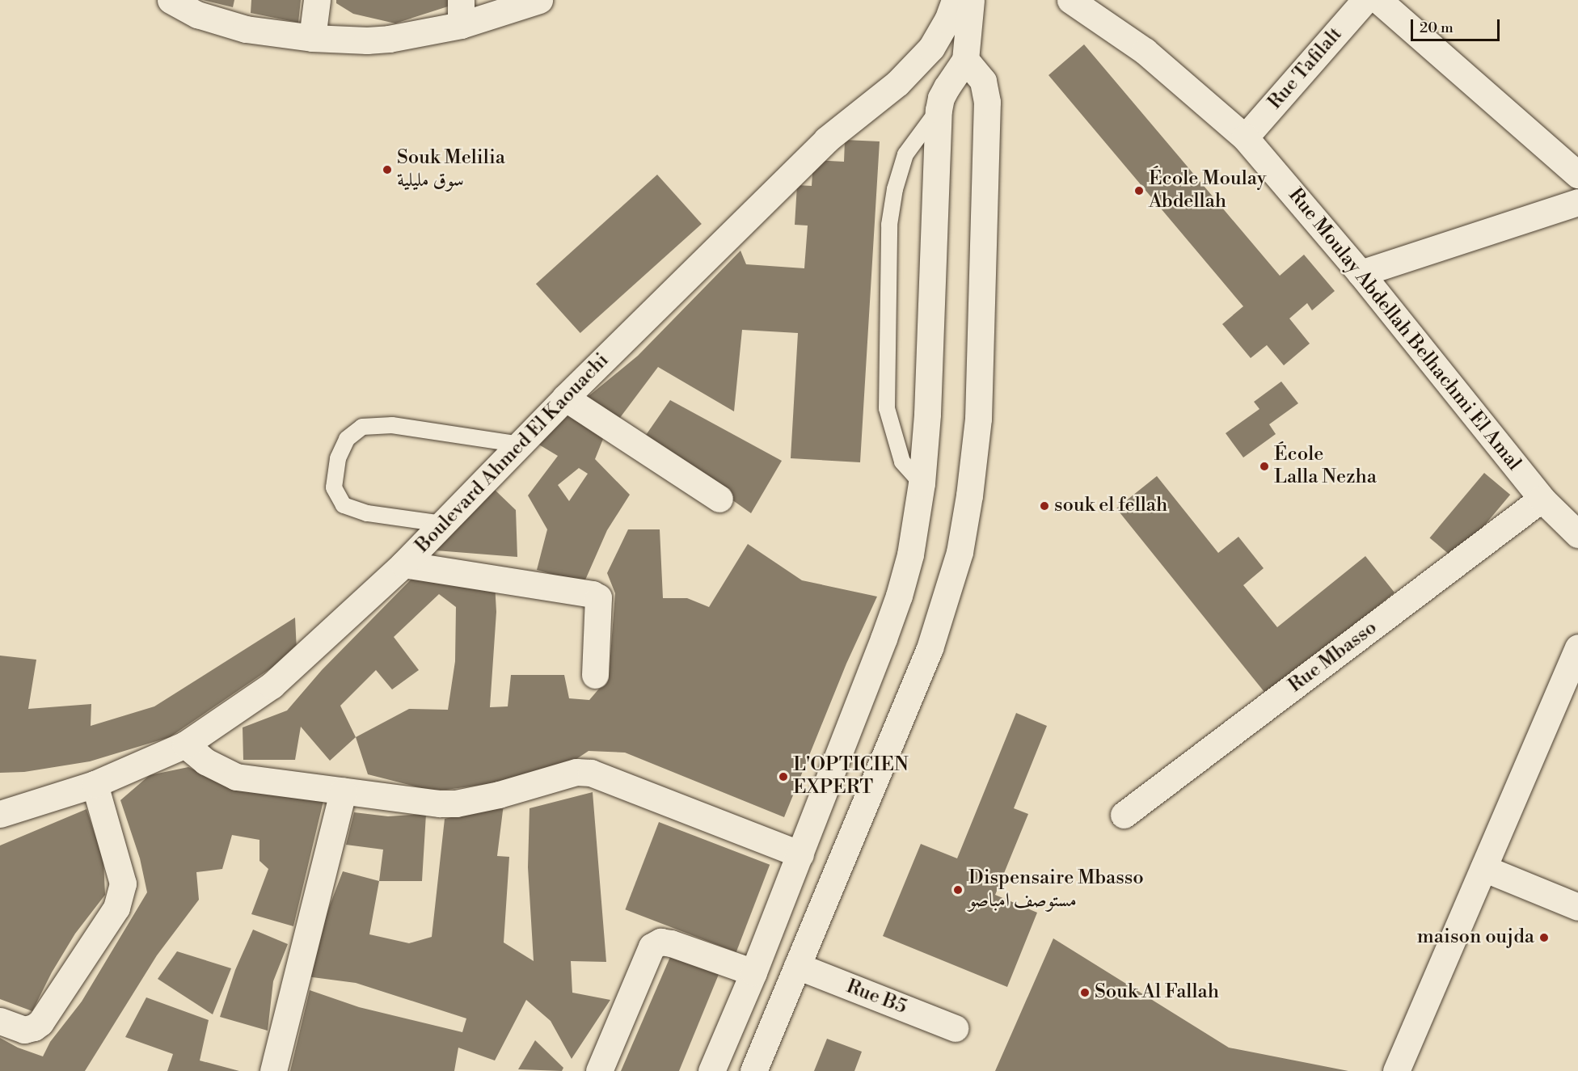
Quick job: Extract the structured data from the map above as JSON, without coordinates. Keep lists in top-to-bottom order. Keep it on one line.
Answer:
{"streets":{"street":["Rue Tafilalt","Rue Moulay Abdellah Belhachmi El Amal","Boulevard Ahmed El Kaouachi","Rue Mbasso","Rue B5"]},"crossings":[["Rue Tafilalt","Rue Moulay Abdellah Belhachmi El Amal"],["Rue Moulay Abdellah Belhachmi El Amal","Rue Mbasso"]],"places":["Souk Melilia سوق مليلية","École Moulay Abdellah","École Lalla Nezha","souk el fellah","L'OPTICIEN EXPERT","Dispensaire Mbasso مستوصف امباصو","maison oujda","Souk Al Fallah"],"scale_bar":"20 m"}
